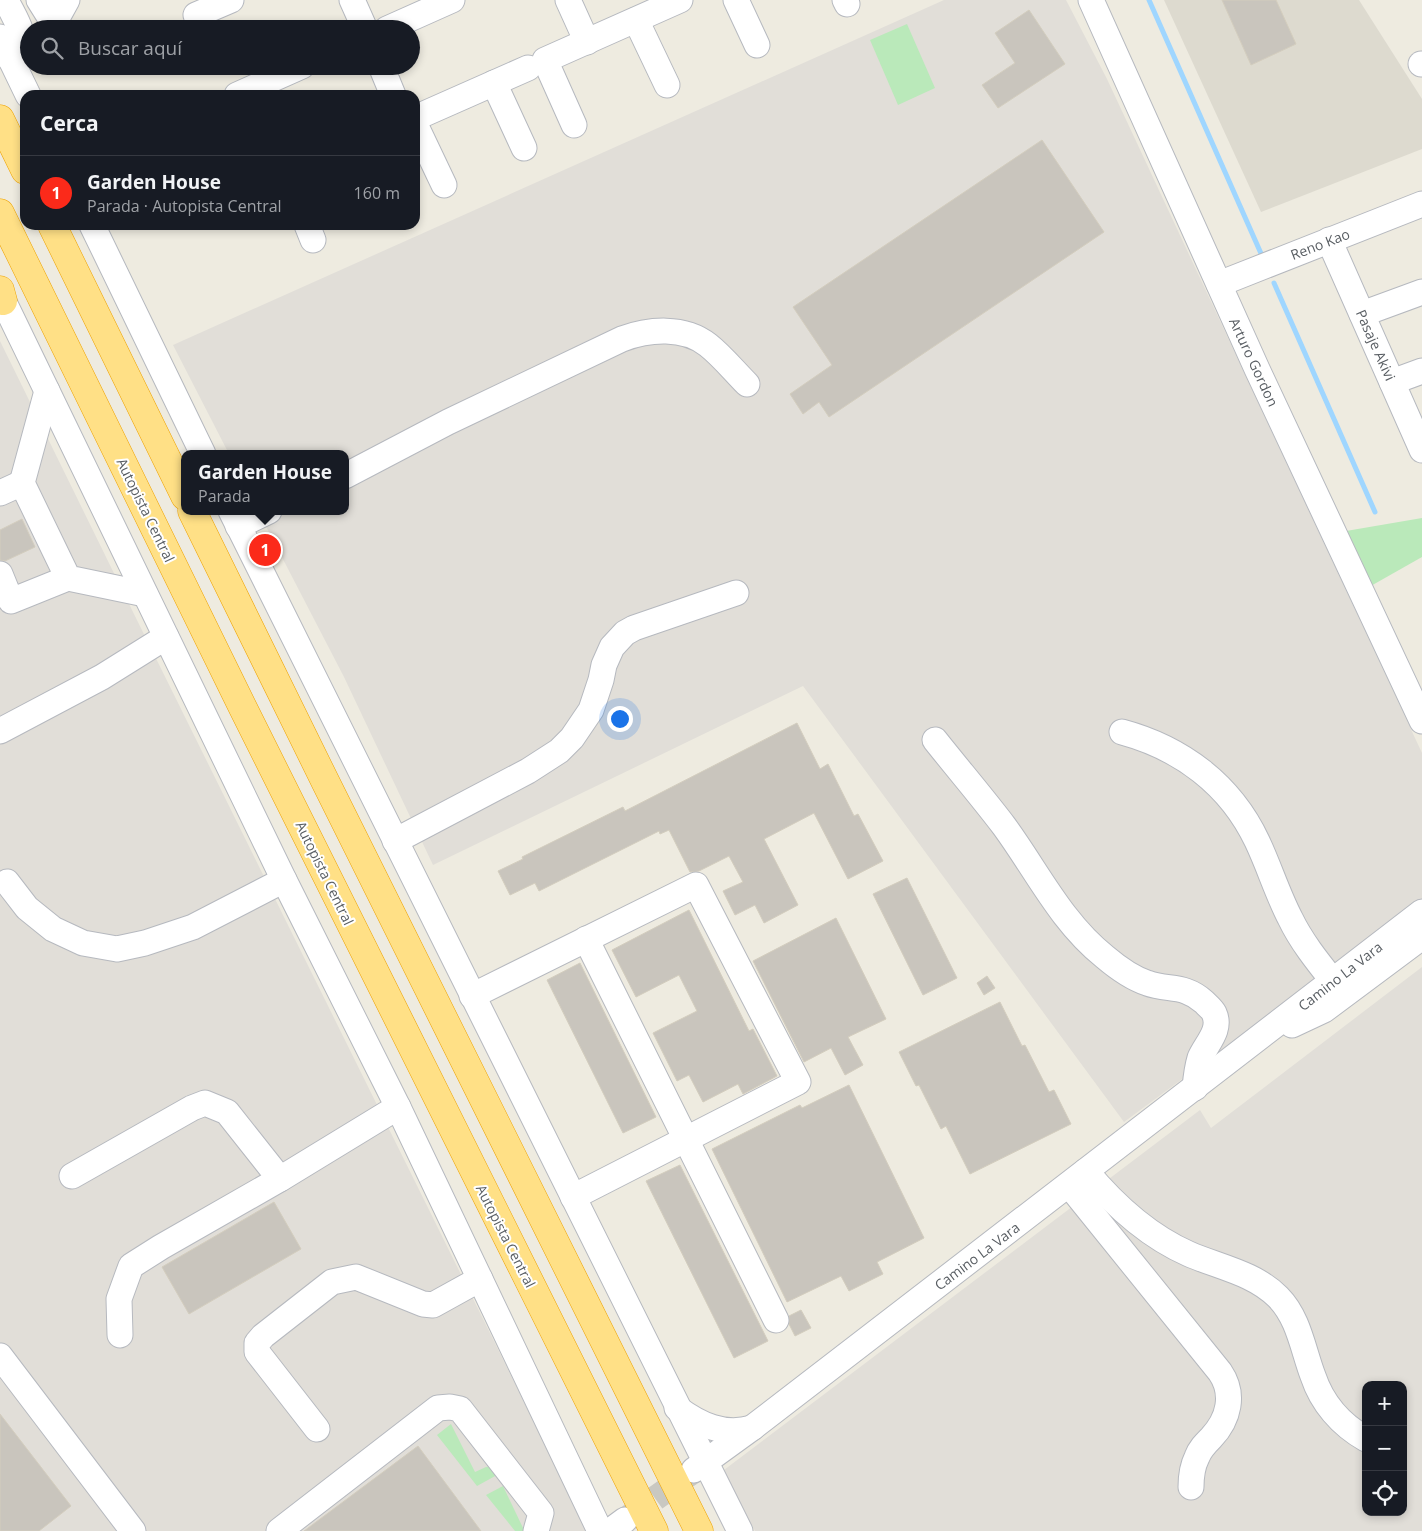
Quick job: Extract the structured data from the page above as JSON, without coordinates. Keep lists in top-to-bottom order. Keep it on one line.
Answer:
{"streets":{"highway":["Autopista Central"],"street":["Reno Kao","Pasaje Akivi","Arturo Gordon","Camino La Vara"]},"crossings":[["Reno Kao","Pasaje Akivi"],["Reno Kao","Arturo Gordon"]],"page":{"search":"Buscar aquí","heading":"Cerca","list":[{"mark":"1","name":"Garden House","note":"Parada · Autopista Central","value":"160 m"}],"popup":["Garden House","Parada"],"pins":"1","map_buttons":["+","−"]}}
